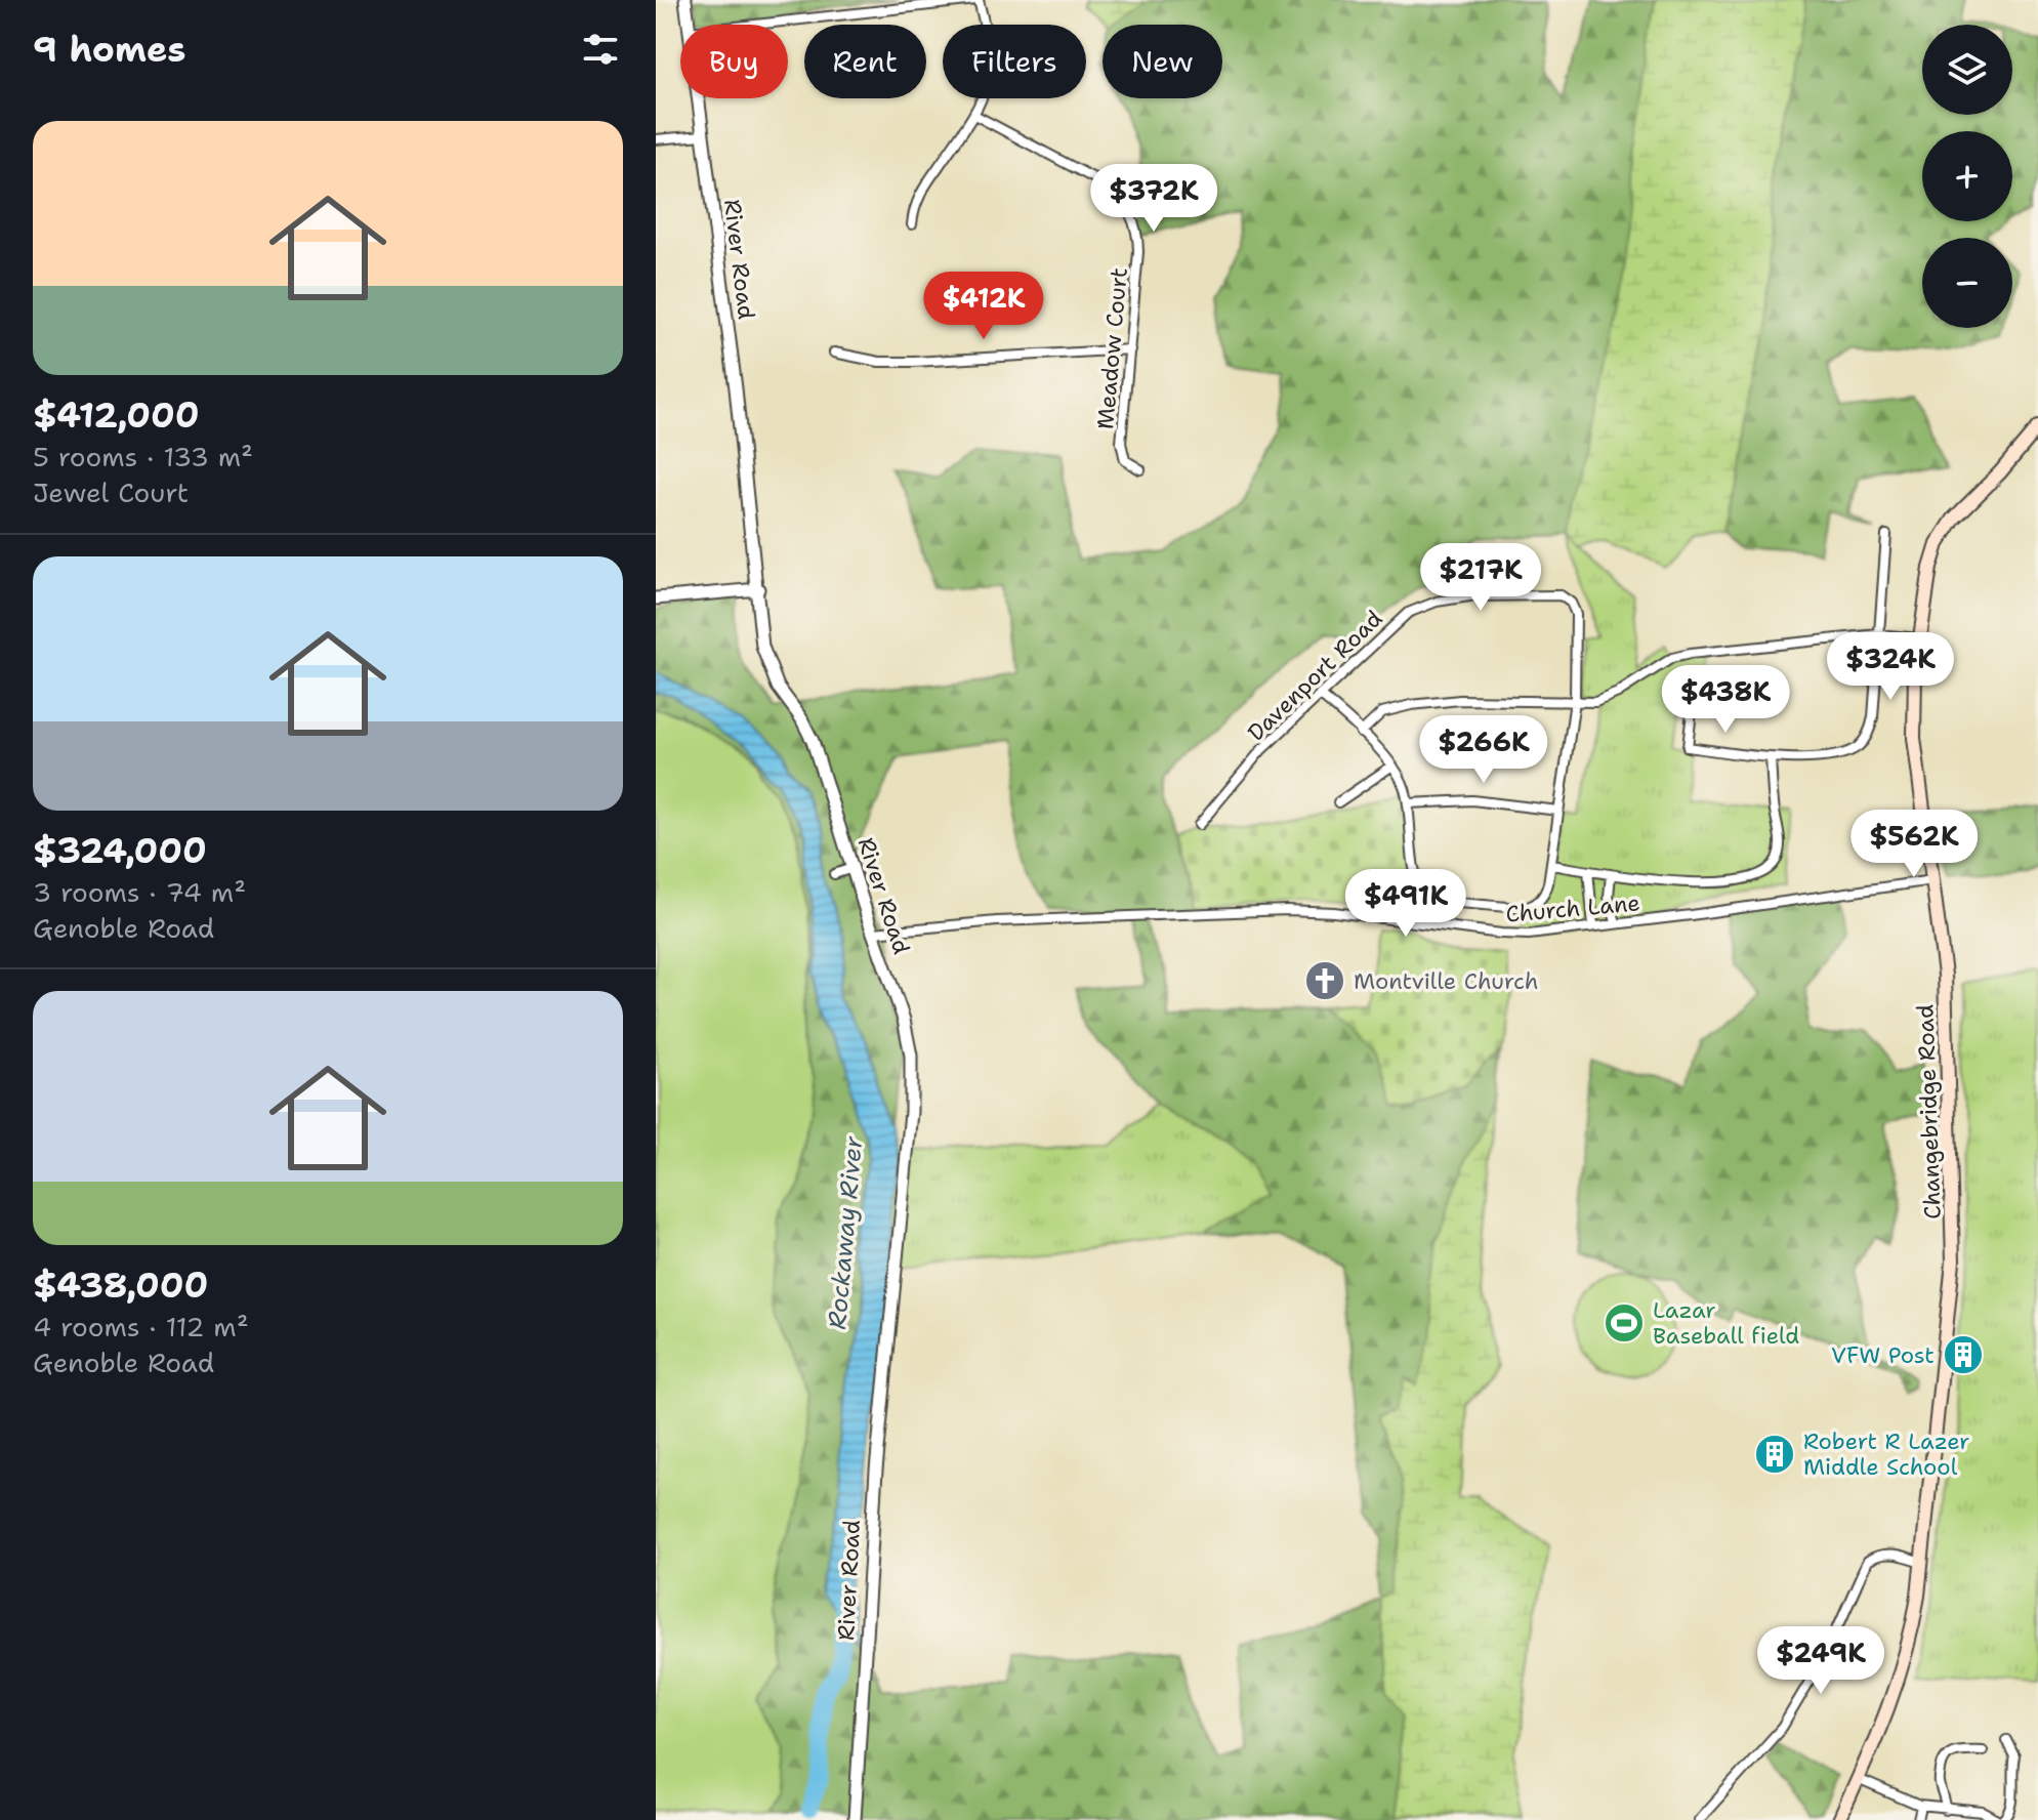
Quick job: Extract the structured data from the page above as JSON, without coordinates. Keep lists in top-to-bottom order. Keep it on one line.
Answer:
{"streets":{"main road":["Changebridge Road"],"street":["River Road","Meadow Court","Davenport Road","Church Lane"]},"crossings":[["River Road","Church Lane"],["Church Lane","Changebridge Road"]],"water":["Rockaway River"],"places":{"church":["Montville Church"],"sports":["Lazar Baseball field"],"building":["VFW Post","Robert R Lazer Middle School"]},"page":{"heading":"9 homes","map_buttons":["+","−"],"chip":["Buy","Rent","Filters","New"],"list":[{"name":"$412,000","note":"5 rooms · 133 m² · Jewel Court"},{"name":"$324,000","note":"3 rooms · 74 m² · Genoble Road"},{"name":"$438,000","note":"4 rooms · 112 m² · Genoble Road"}],"price":["$372K","$412K","$217K","$324K","$438K","$266K","$562K","$491K","$249K"]}}
